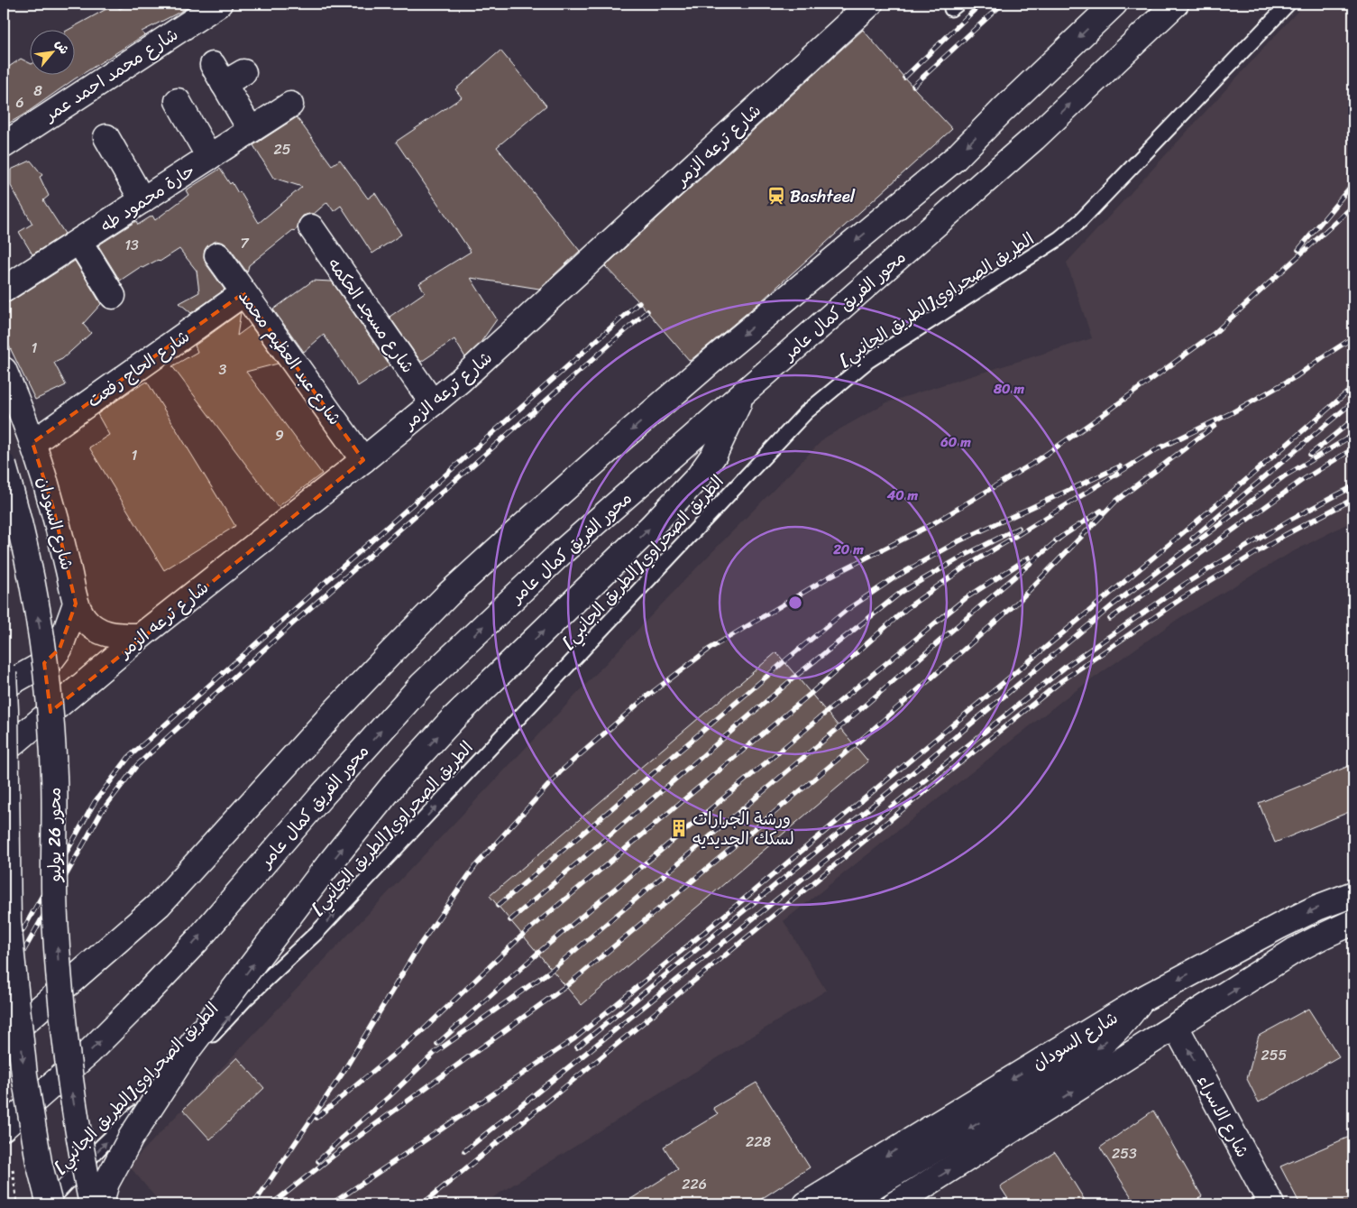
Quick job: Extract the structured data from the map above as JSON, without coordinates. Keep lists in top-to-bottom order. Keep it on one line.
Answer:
{"streets":{"main road":["شارع محمد احمد عمر","شارع ترعه الزمر","حارة محمود طه","محور الفريق كمال عامر","شارع مسجد الحكمه","شارع عبد العظيم محمد","شارع الحاج رفعت","شارع السودان","محور 26 يوليو","شارع الاسراء"],"lane":["الطريق الصحراوي[الطريق الجانبي]"]},"crossings":[["شارع ترعه الزمر","شارع مسجد الحكمه"],["شارع ترعه الزمر","شارع عبد العظيم محمد"],["شارع ترعه الزمر","شارع السودان"],["شارع عبد العظيم محمد","شارع الحاج رفعت"],["شارع الحاج رفعت","شارع السودان"]],"one_way":["الطريق الصحراوي[الطريق الجانبي]","شارع الاسراء"],"places":{"station":["Bashteel"],"building":["ورشة الجرارات لسكك الحديديه"]},"house_numbers":["8","6","25","7","13","1","3","9","1","255","228","253","226"],"north":"top right","rings":["80 m","60 m","40 m","20 m"]}
